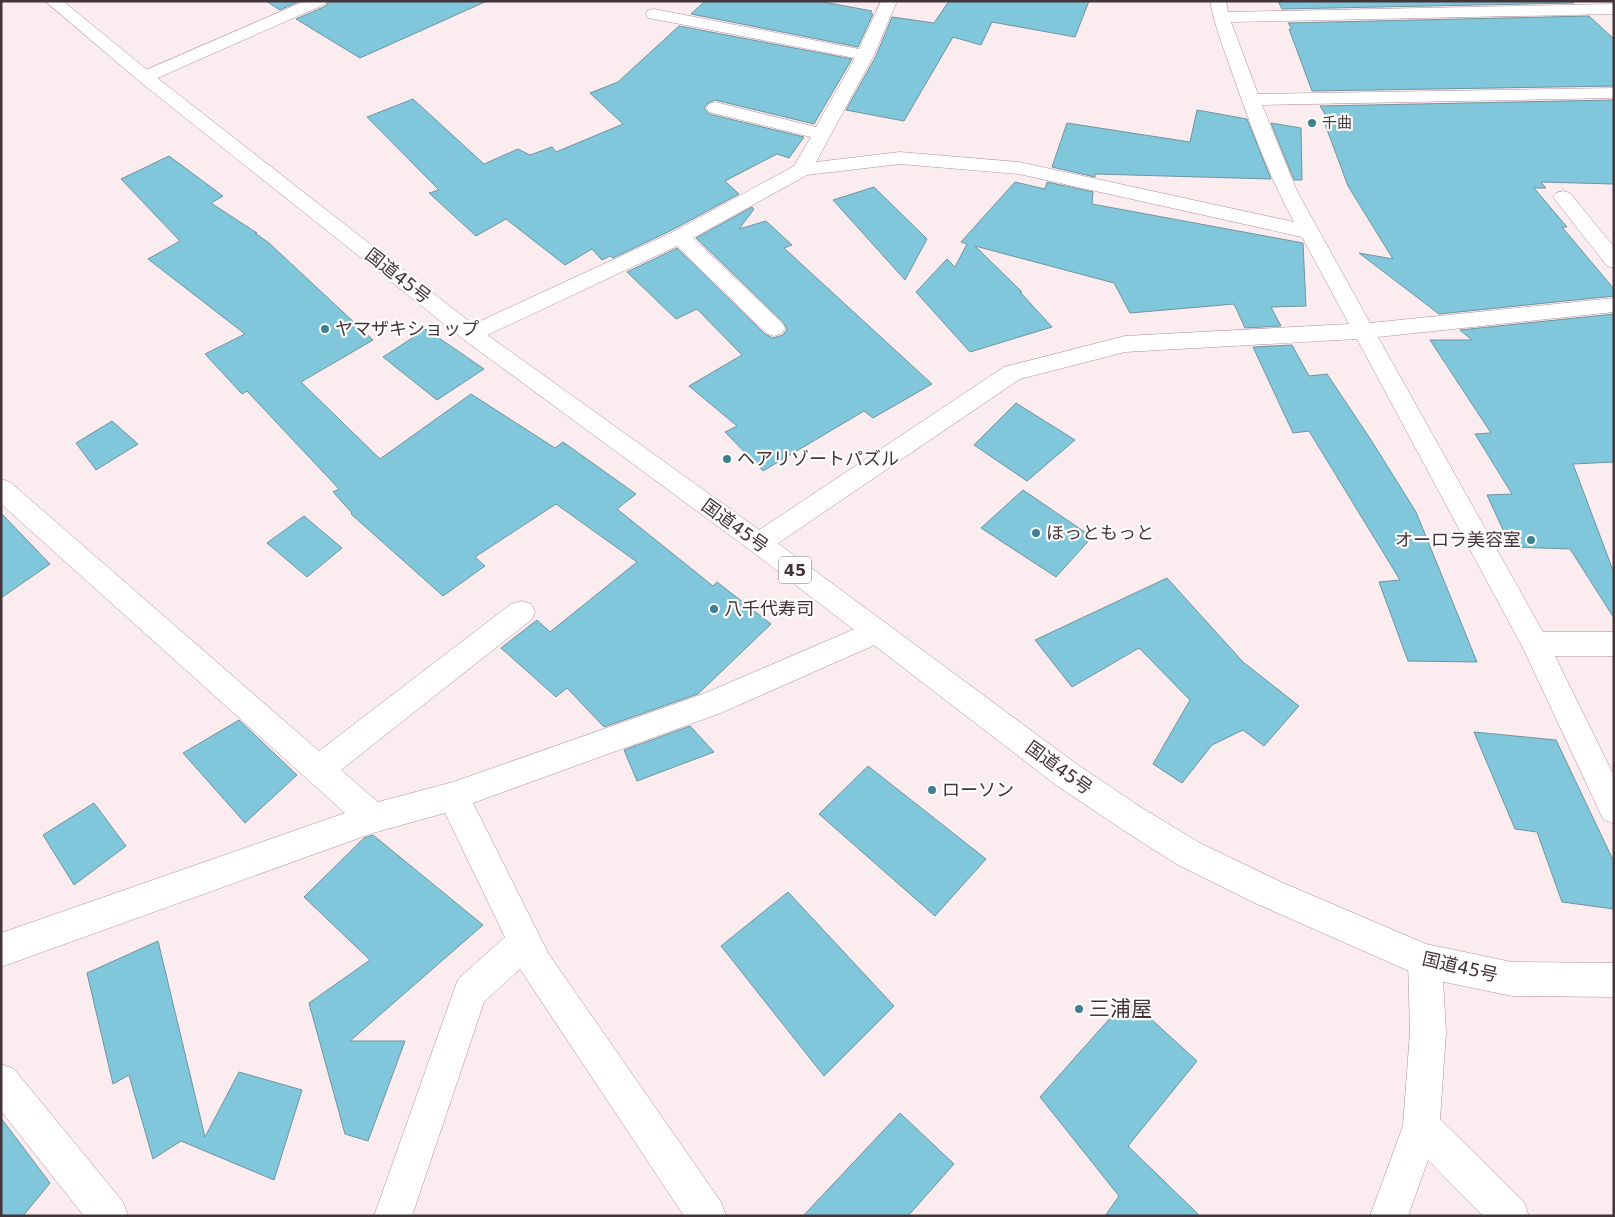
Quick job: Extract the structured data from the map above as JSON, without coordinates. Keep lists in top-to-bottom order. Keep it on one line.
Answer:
{"streets":{"main road":["国道45号","45"]},"places":["千曲","ヤマザキショップ","ヘアリゾートパズル","ほっともっと","オーロラ美容室","八千代寿司","ローソン","三浦屋"]}
